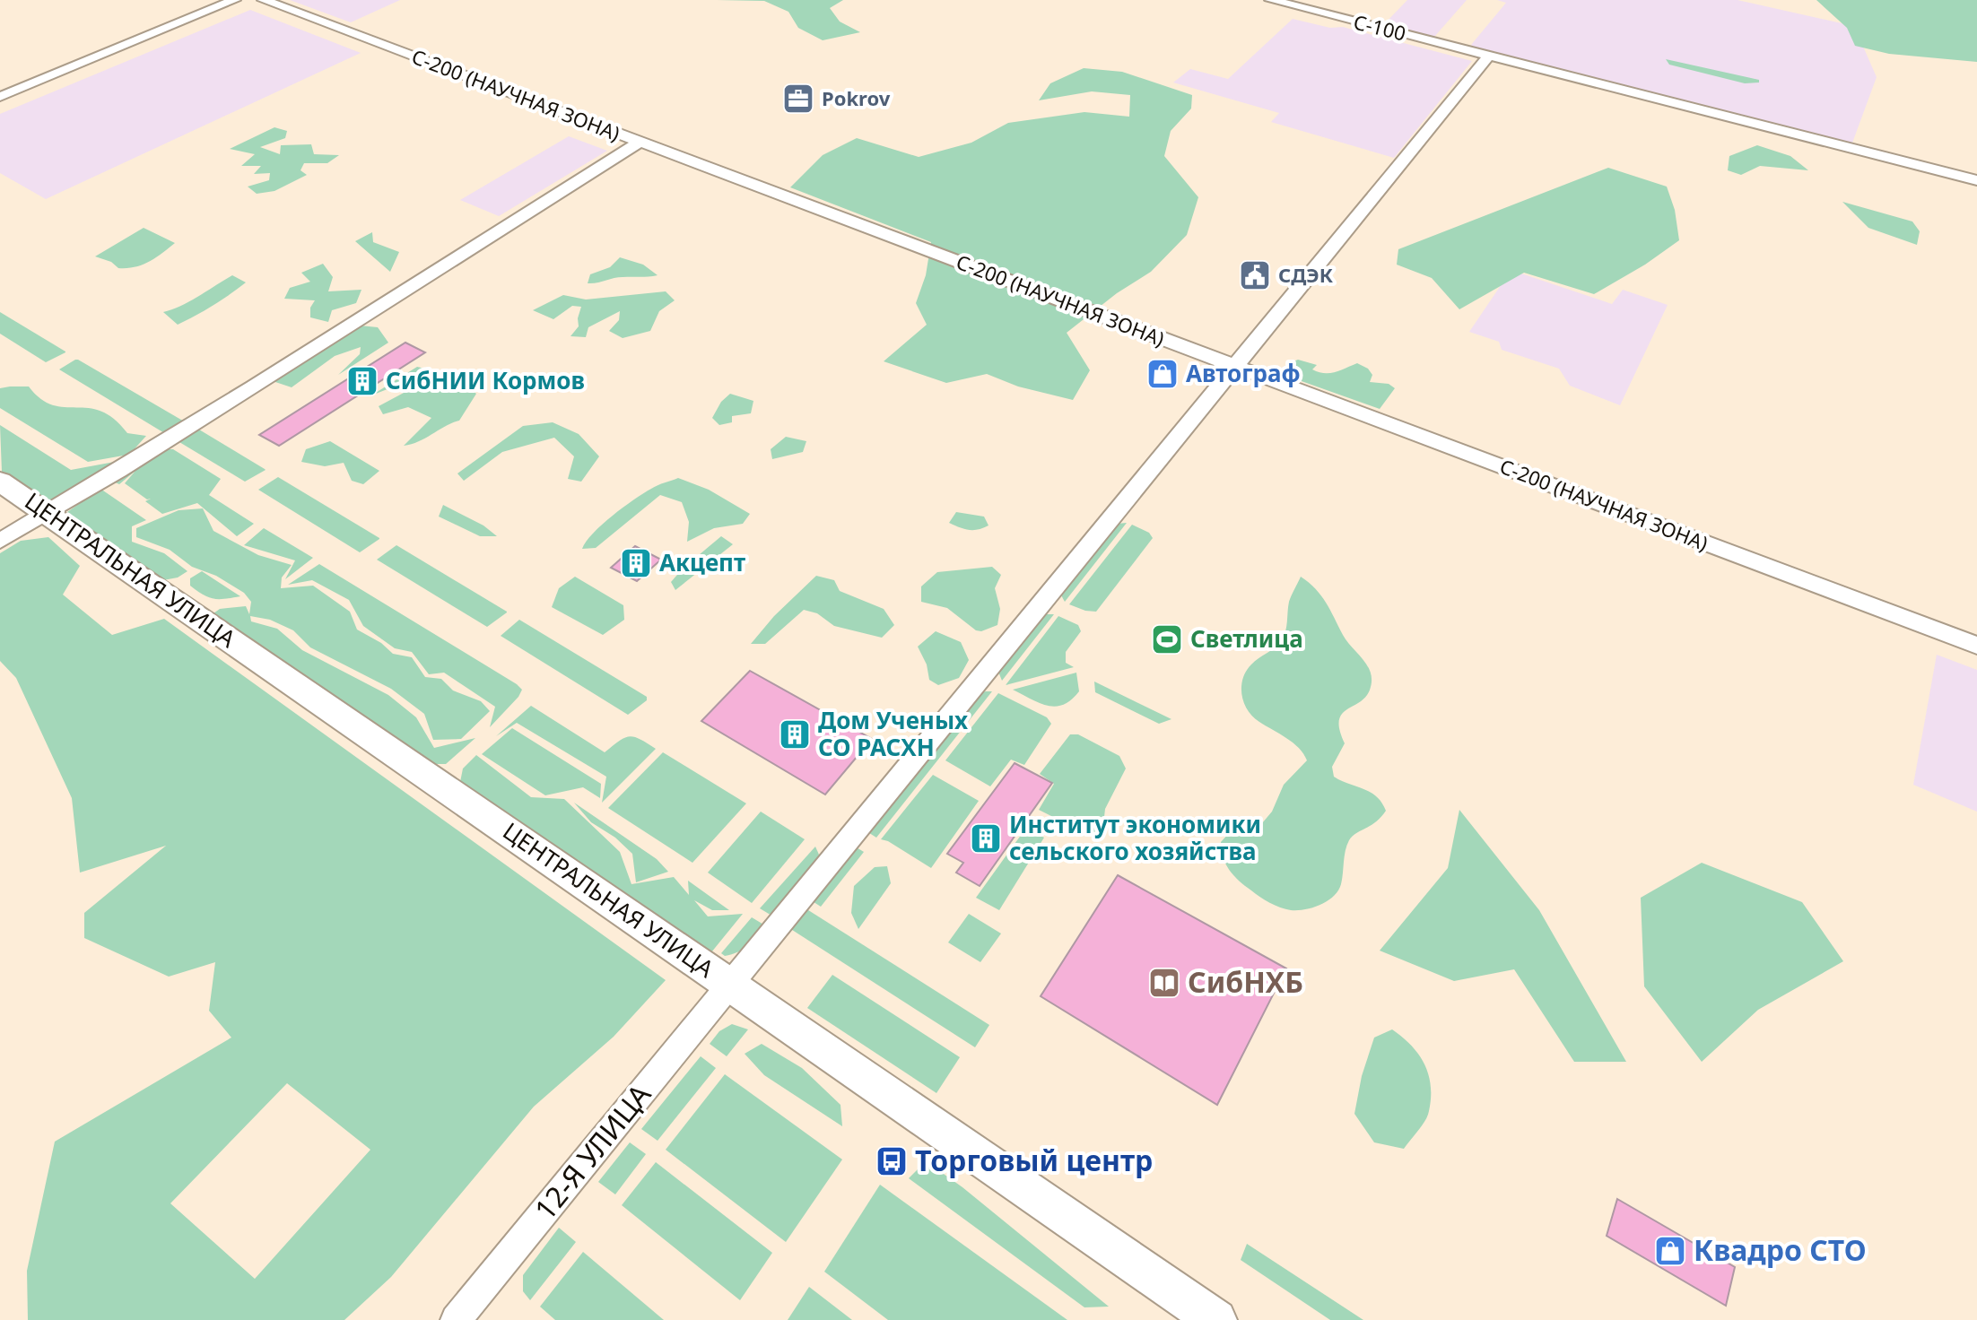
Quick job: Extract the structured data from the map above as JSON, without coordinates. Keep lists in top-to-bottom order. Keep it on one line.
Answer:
{"streets":{"main road":["ЦЕНТРАЛЬНАЯ УЛИЦА"],"street":["С-100","С-200 (НАУЧНАЯ ЗОНА)","12-Я УЛИЦА"]},"crossings":[["С-100","12-Я УЛИЦА"],["С-200 (НАУЧНАЯ ЗОНА)","12-Я УЛИЦА"],["ЦЕНТРАЛЬНАЯ УЛИЦА","12-Я УЛИЦА"]],"places":{"office":["Pokrov"],"public building":["СДЭК"],"shop":["Автограф","Квадро СТО"],"building":["СибНИИ Кормов","Акцепт","Дом Ученых СО РАСХН","Институт экономики сельского хозяйства"],"sports":["Светлица"],"library":["СибНХБ"],"bus stop":["Торговый центр"]}}
